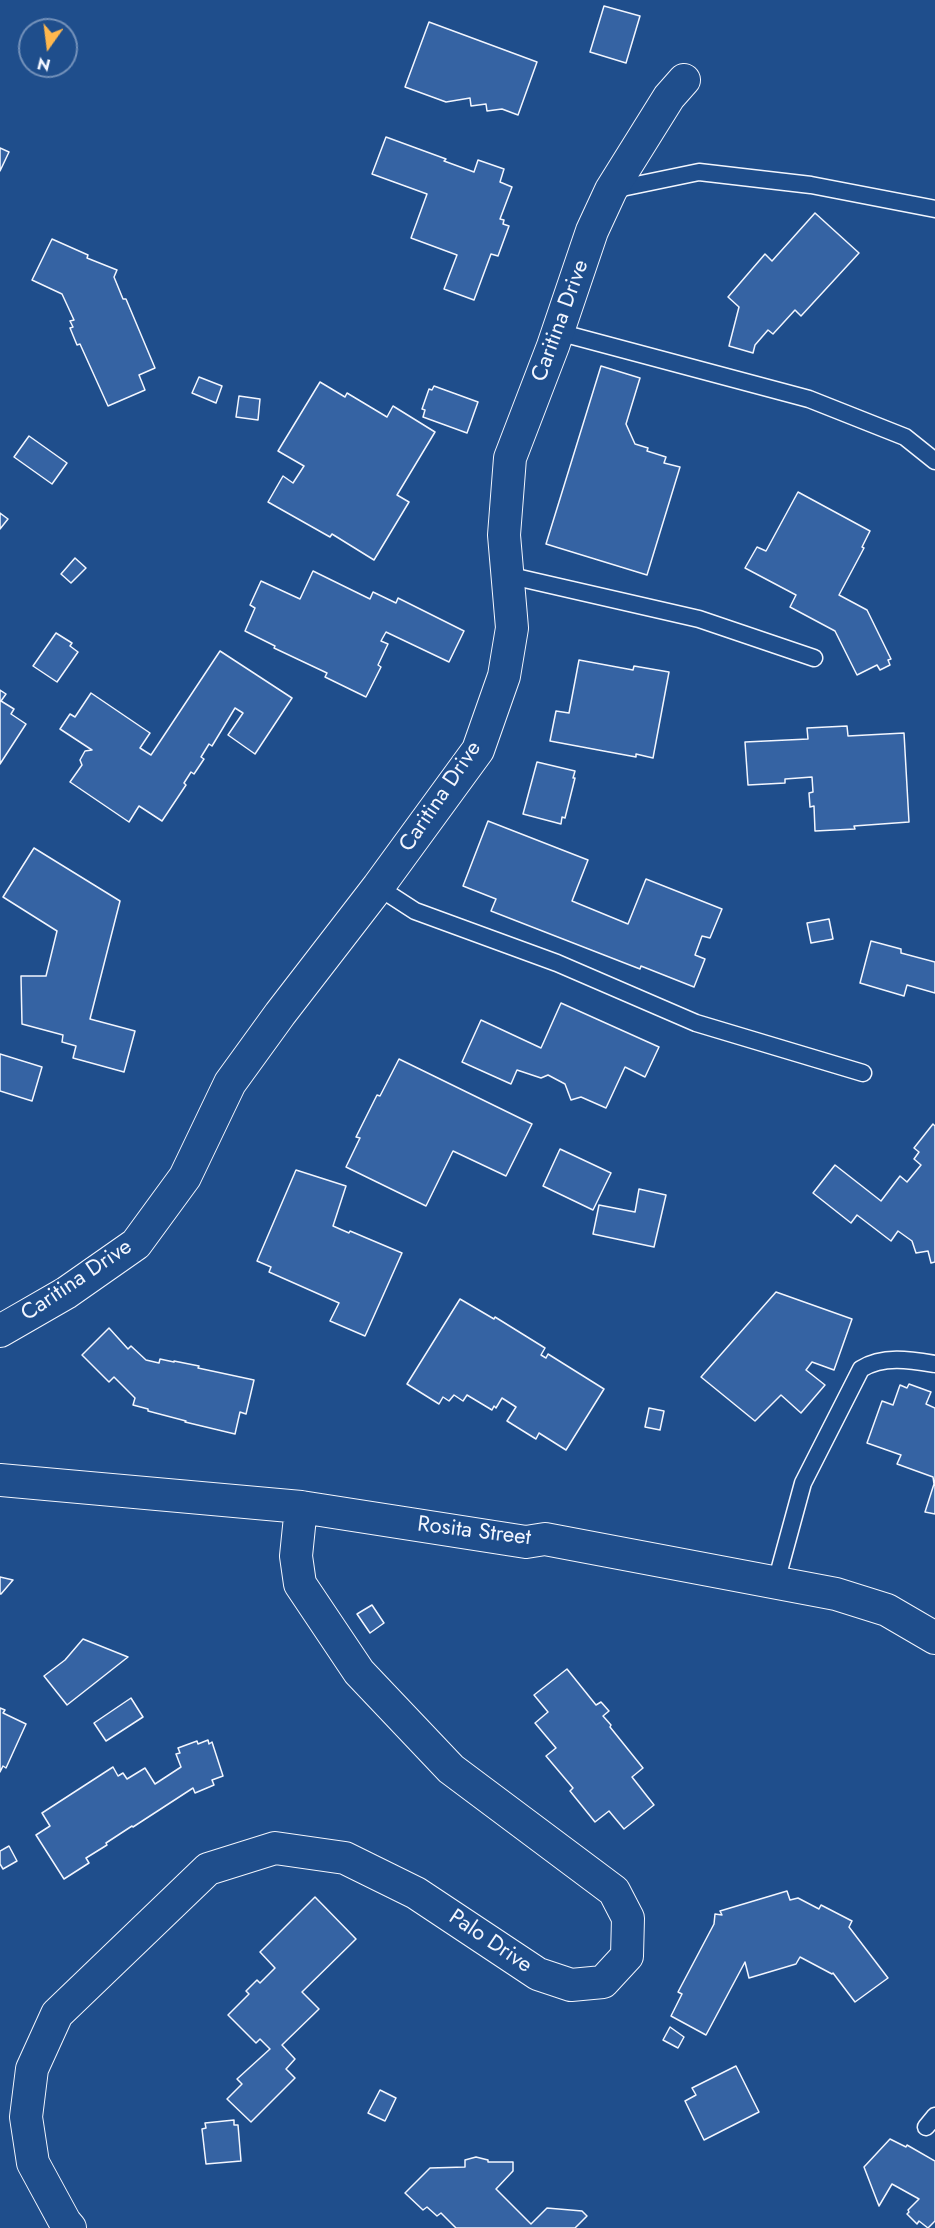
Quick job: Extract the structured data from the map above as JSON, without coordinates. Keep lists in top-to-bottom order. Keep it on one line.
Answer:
{"streets":{"street":["Caritina Drive","Rosita Street","Palo Drive"]},"crossings":[["Rosita Street","Palo Drive"]],"north":"bottom"}
